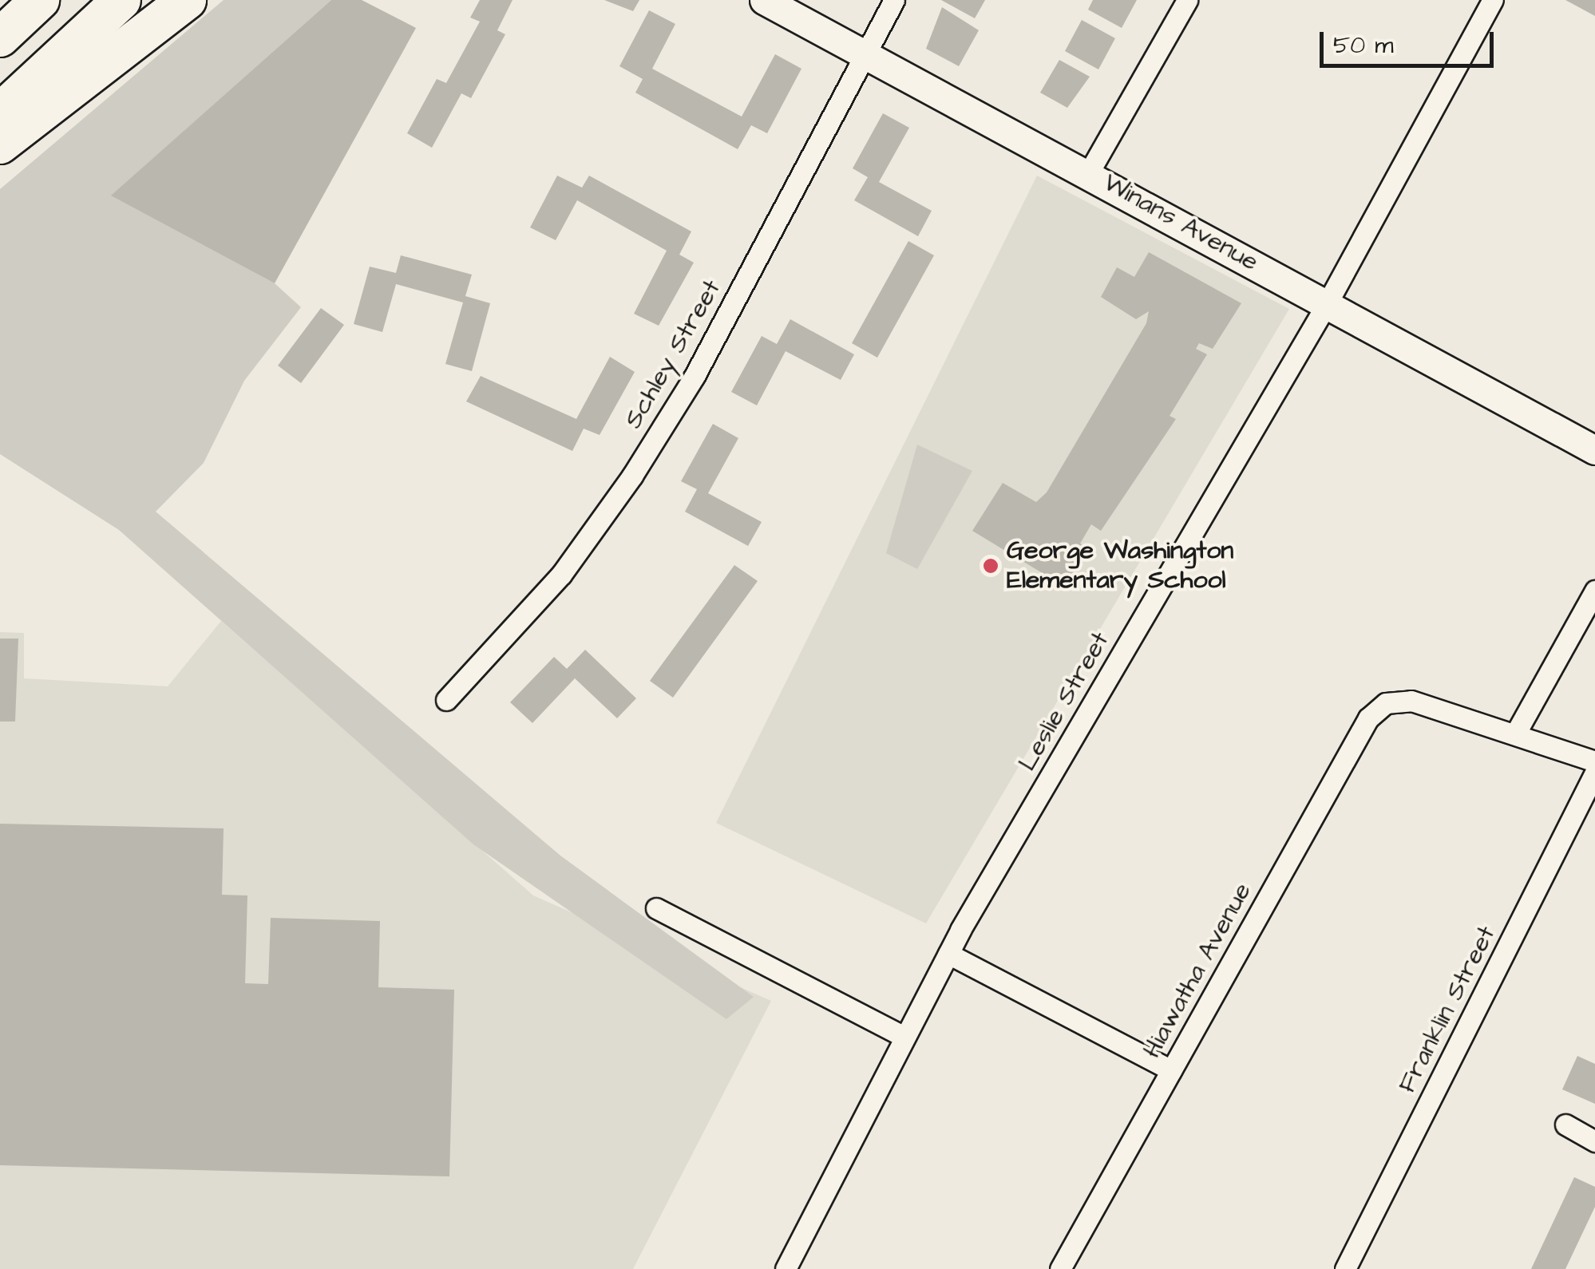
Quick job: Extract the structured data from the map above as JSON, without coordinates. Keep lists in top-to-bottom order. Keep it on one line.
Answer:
{"streets":{"street":["Winans Avenue","Schley Street","Leslie Street","Hiawatha Avenue","Franklin Street"]},"crossings":[["Winans Avenue","Schley Street"],["Winans Avenue","Leslie Street"]],"places":["George Washington Elementary School"],"scale_bar":"50 m"}
